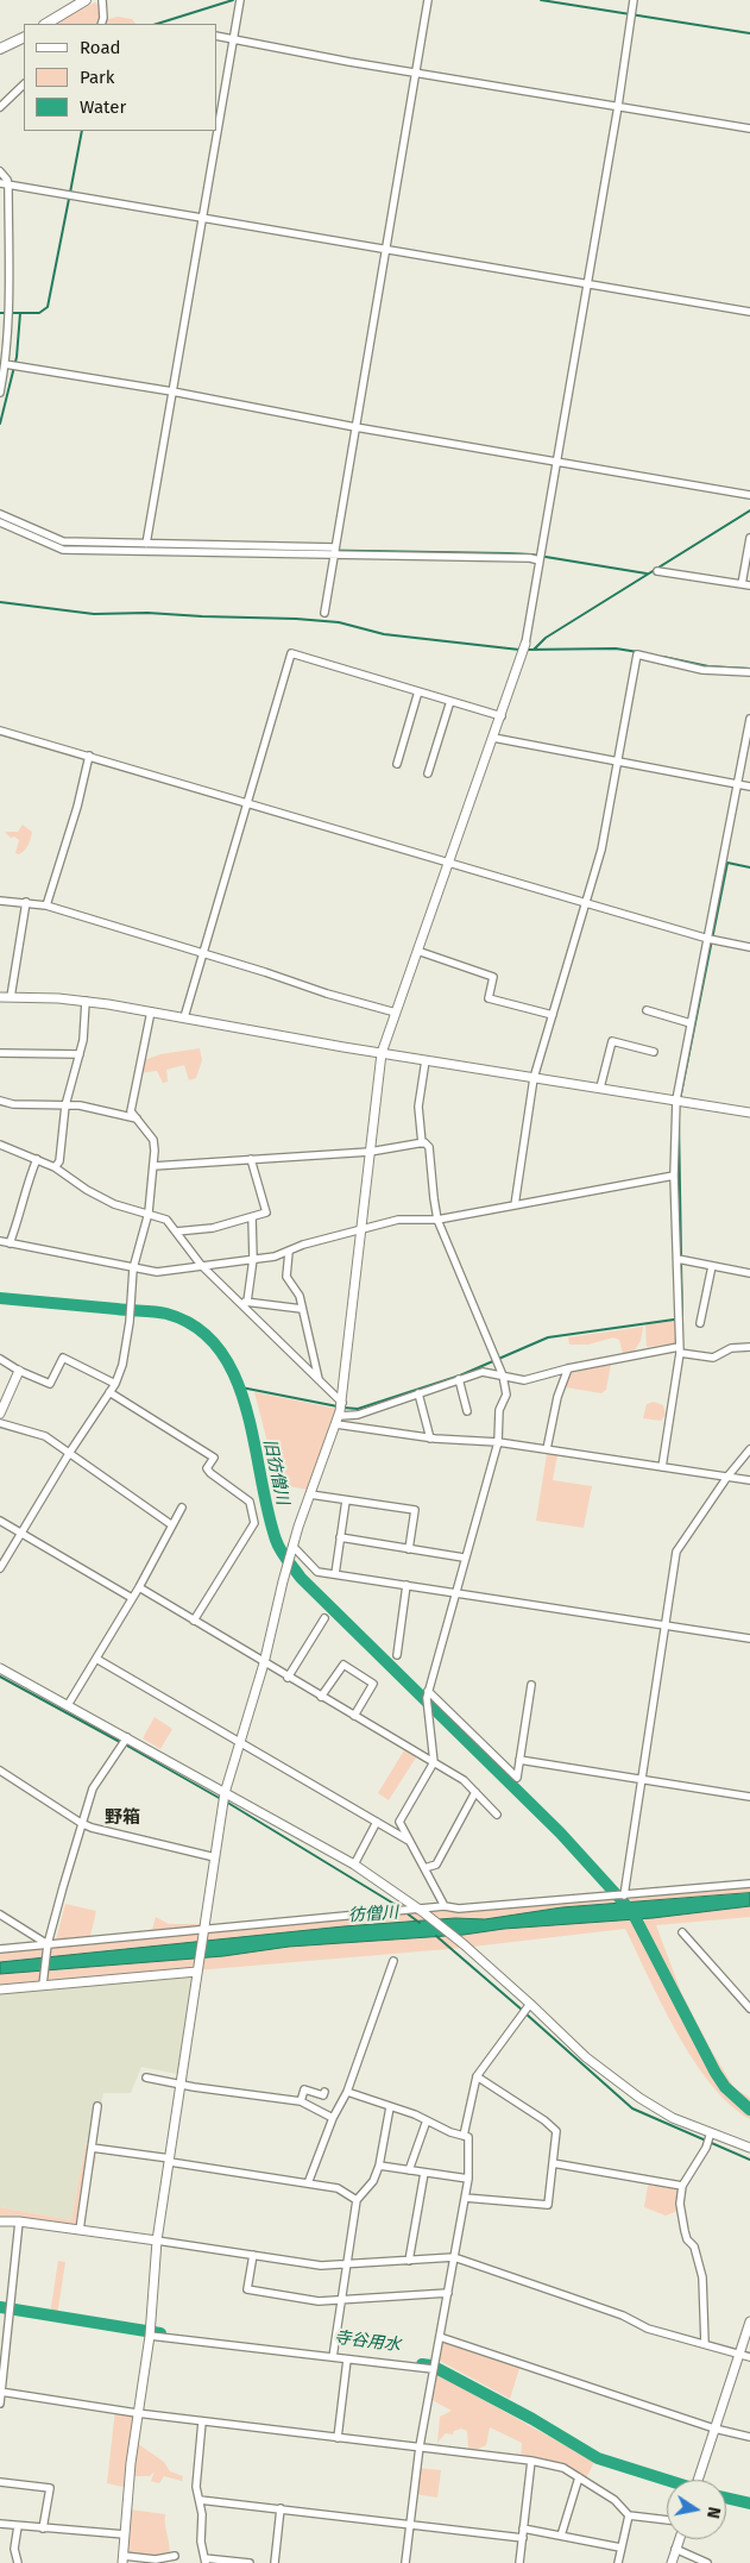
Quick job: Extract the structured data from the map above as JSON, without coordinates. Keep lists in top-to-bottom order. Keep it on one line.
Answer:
{"districts":["野箱"],"water":["旧彷僧川","彷僧川","寺谷用水"],"legend":["Road","Park","Water"],"north":"right"}
